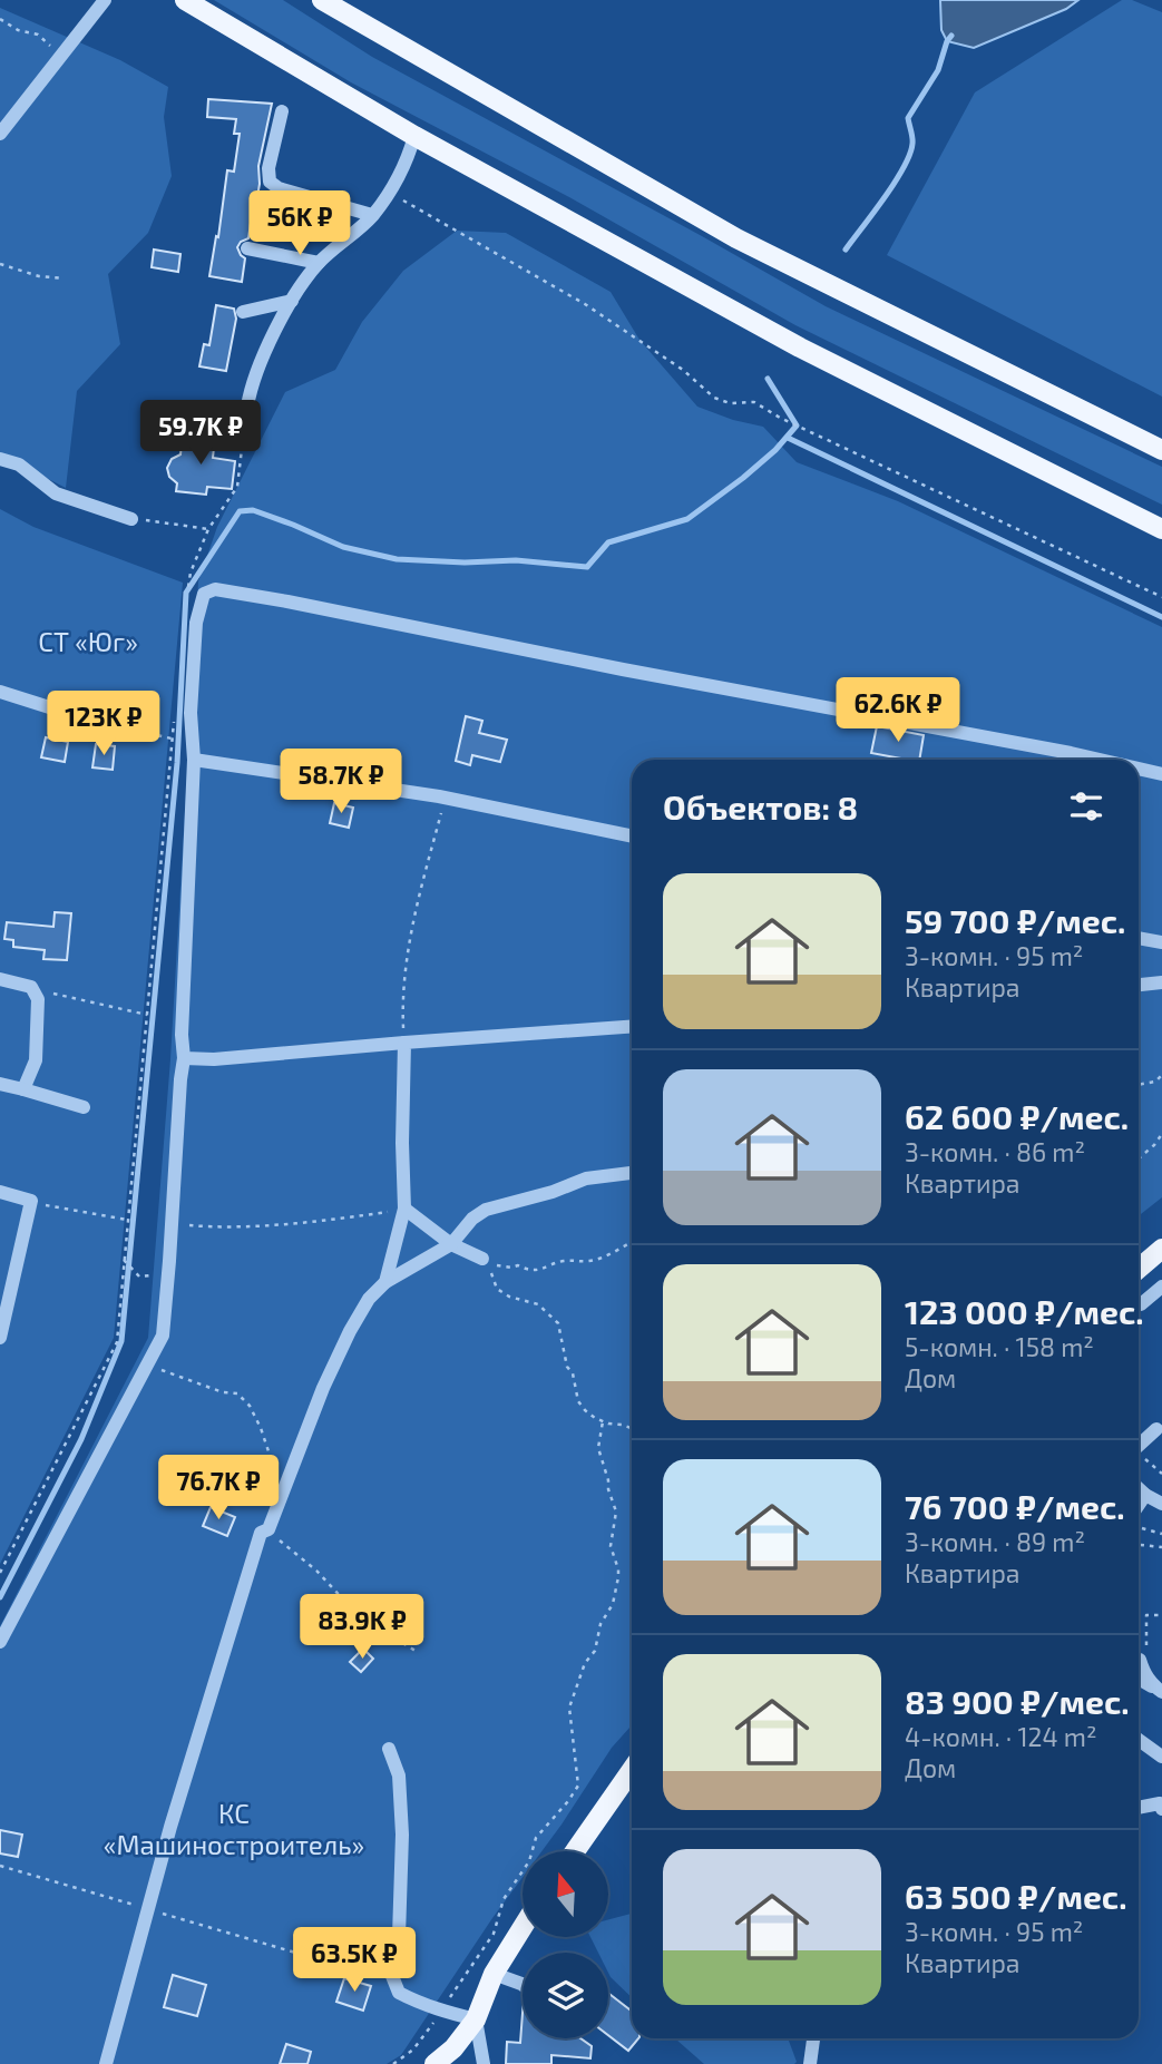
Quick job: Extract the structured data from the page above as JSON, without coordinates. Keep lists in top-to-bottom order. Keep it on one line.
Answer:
{"parks":["СТ «Юг»","КС «Машиностроитель»"],"north":"top","page":{"price":["56K ₽","59.7K ₽","62.6K ₽","123K ₽","58.7K ₽","76.7K ₽","83.9K ₽","63.5K ₽"],"heading":"Объектов: 8","list":[{"name":"59 700 ₽/мес.","note":"3-комн. · 95 m² · Квартира"},{"name":"62 600 ₽/мес.","note":"3-комн. · 86 m² · Квартира"},{"name":"123 000 ₽/мес.","note":"5-комн. · 158 m² · Дом"},{"name":"76 700 ₽/мес.","note":"3-комн. · 89 m² · Квартира"},{"name":"83 900 ₽/мес.","note":"4-комн. · 124 m² · Дом"},{"name":"63 500 ₽/мес.","note":"3-комн. · 95 m² · Квартира"}]}}
